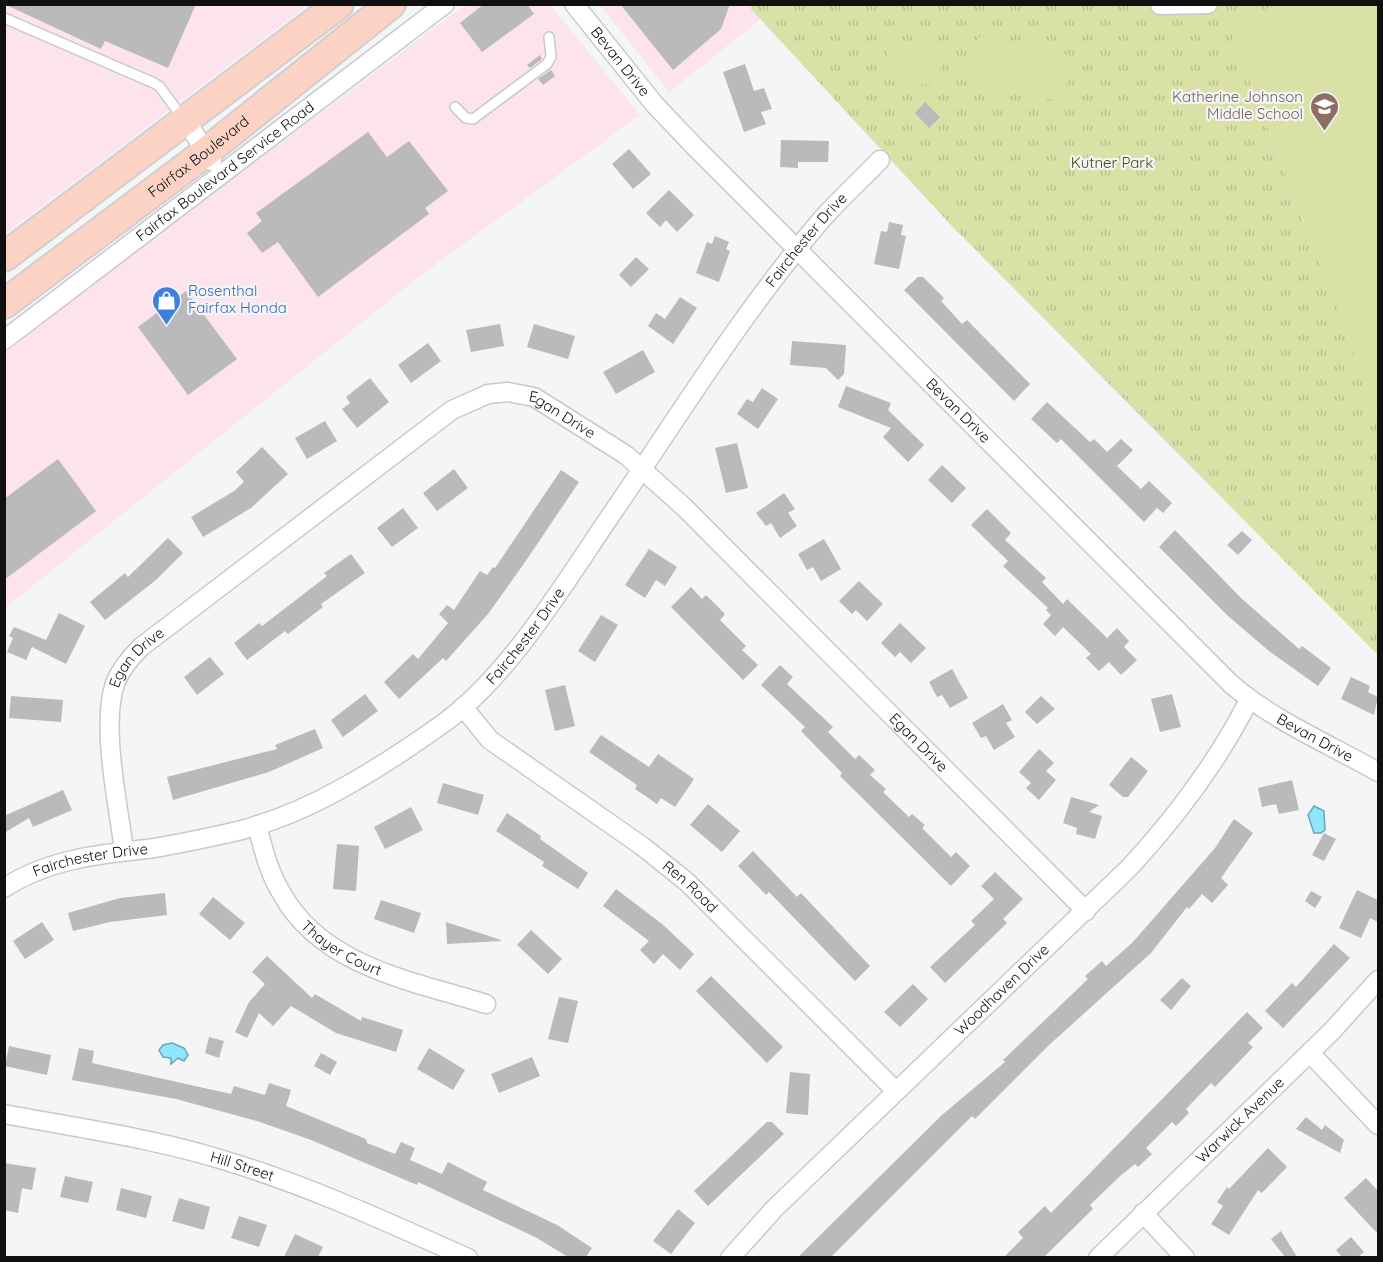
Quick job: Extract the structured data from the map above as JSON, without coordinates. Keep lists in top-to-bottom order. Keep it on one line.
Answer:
{"streets":{"main road":["Fairfax Boulevard"],"street":["Bevan Drive","Fairfax Boulevard Service Road","Fairchester Drive","Egan Drive","Ren Road","Thayer Court","Woodhaven Drive","Warwick Avenue","Hill Street"]},"crossings":[["Bevan Drive","Fairchester Drive"],["Bevan Drive","Woodhaven Drive"],["Fairchester Drive","Egan Drive"],["Fairchester Drive","Ren Road"],["Fairchester Drive","Thayer Court"],["Egan Drive","Woodhaven Drive"],["Ren Road","Woodhaven Drive"]],"parks":["Kutner Park"],"places":{"school or university":["Katherine Johnson Middle School"],"shop":["Rosenthal Fairfax Honda"]}}
